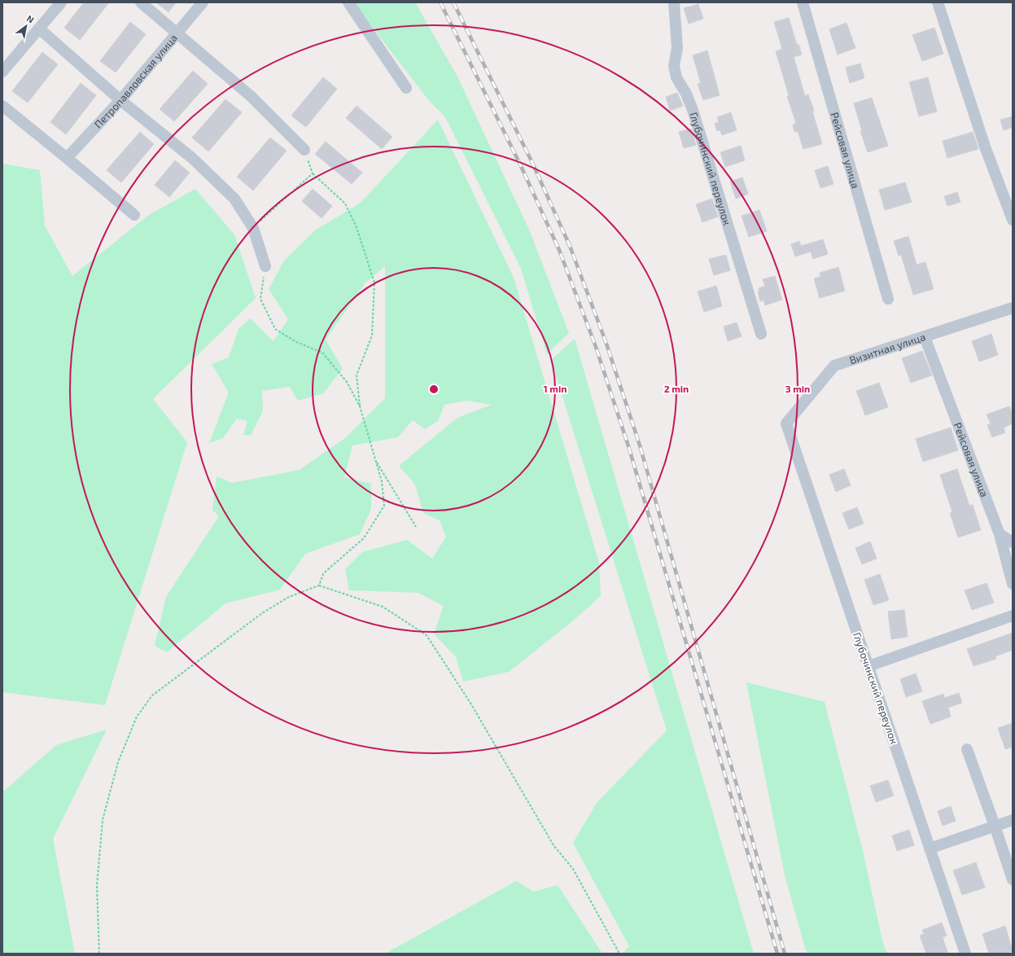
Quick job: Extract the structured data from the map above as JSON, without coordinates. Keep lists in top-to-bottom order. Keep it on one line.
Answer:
{"streets":{"street":["Петропавловская улица","Рейсовая улица","Глубочинский переулок","Визитная улица"]},"crossings":[["Рейсовая улица","Визитная улица"],["Глубочинский переулок","Визитная улица"]],"north":"top right","rings":["1 min","2 min","3 min"]}
